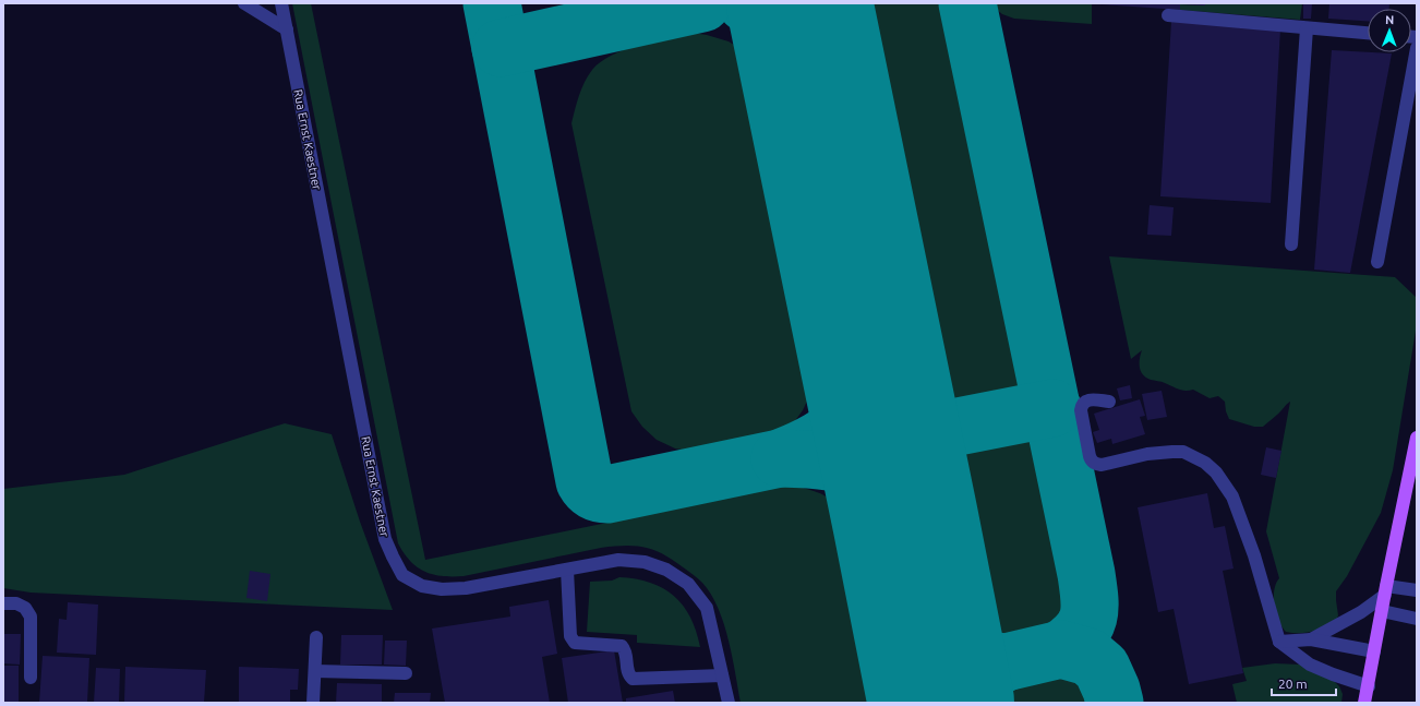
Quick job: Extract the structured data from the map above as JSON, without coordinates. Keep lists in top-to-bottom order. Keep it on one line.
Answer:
{"streets":{"street":["Rua Ernst Kaestner"]},"scale_bar":"20 m","north":"top"}
